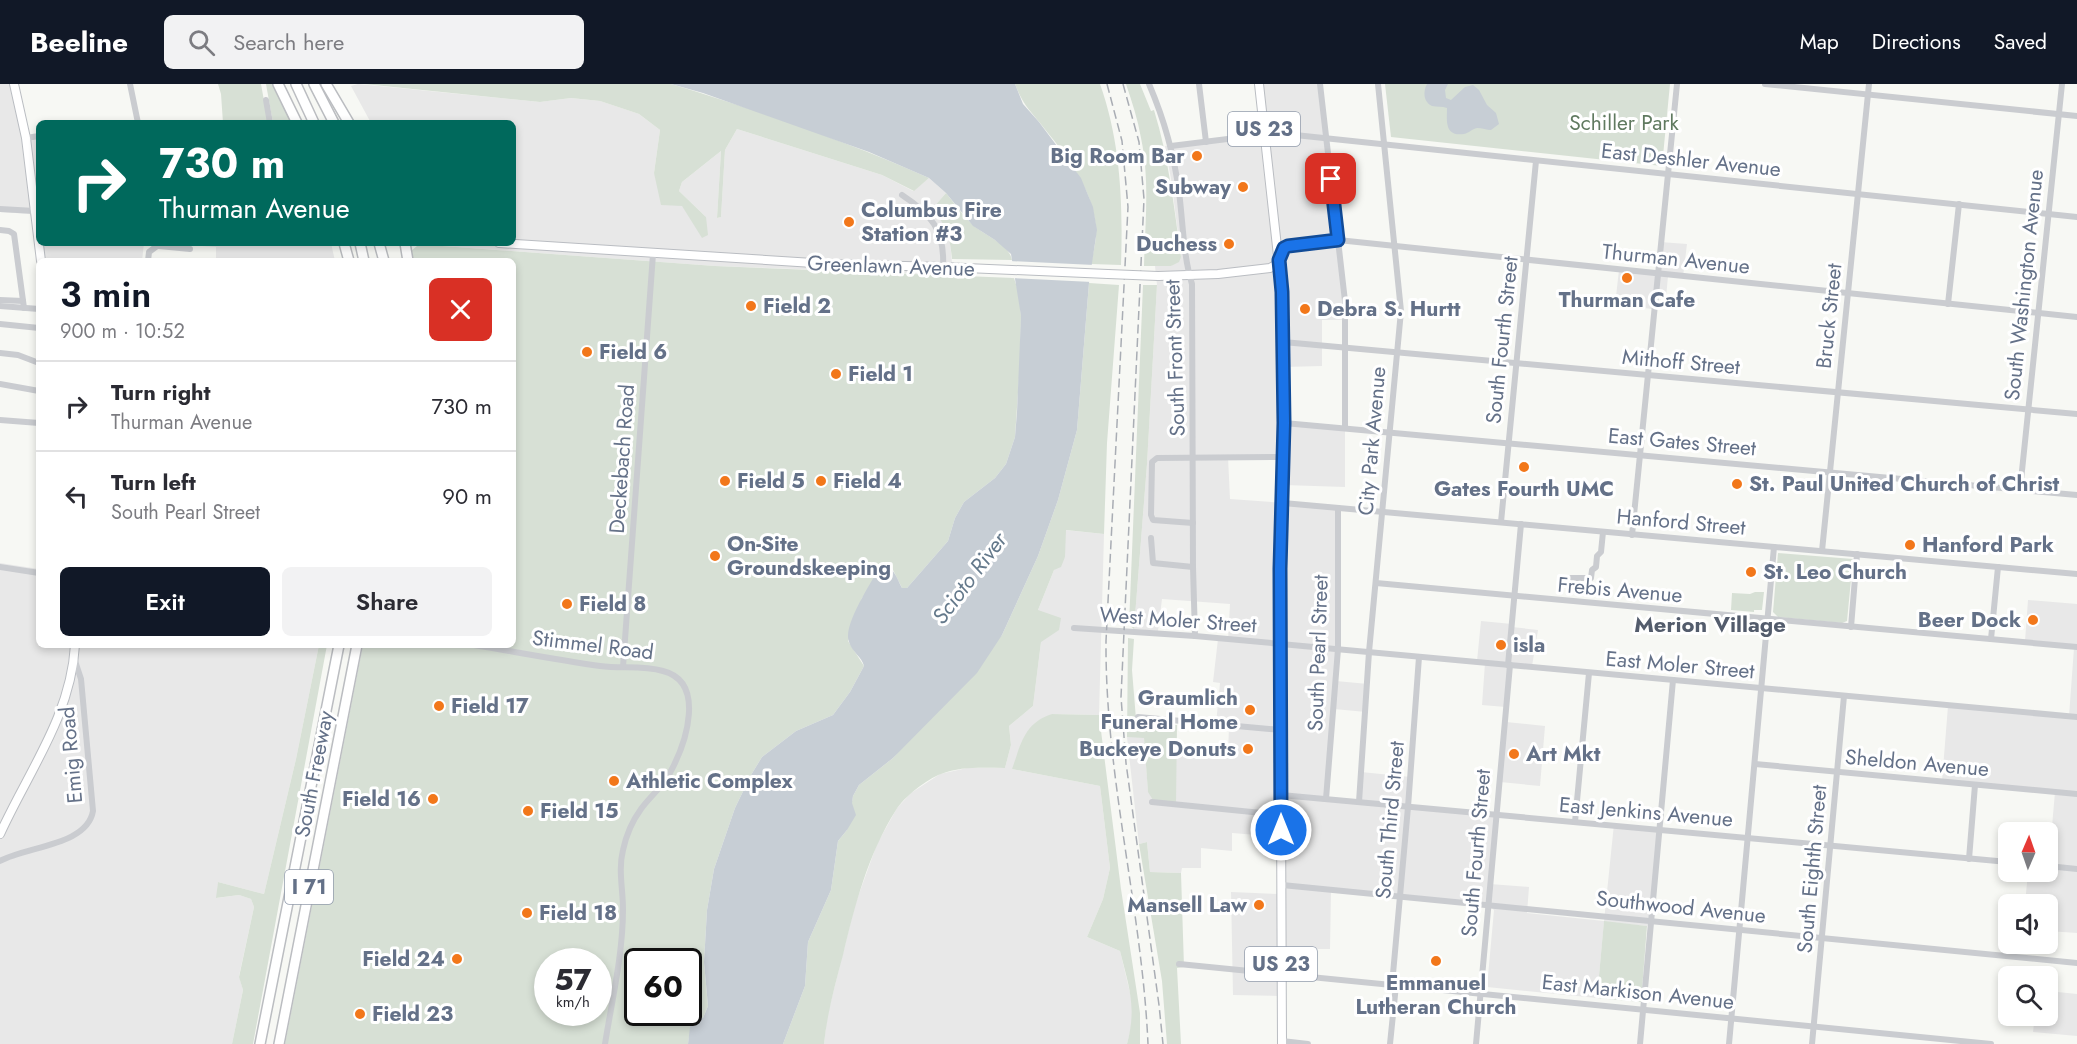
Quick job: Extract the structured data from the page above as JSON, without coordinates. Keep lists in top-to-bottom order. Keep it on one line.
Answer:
{"streets":{"highway":["South Freeway","I 71"],"main road":["US 23","Greenlawn Avenue"],"street":["East Deshler Avenue","Thurman Avenue","South Washington Avenue","Bruck Street","South Fourth Street","South Front Street","Mithoff Street","City Park Avenue","East Gates Street","Deckebach Road","Hanford Street","Frebis Avenue","West Moler Street","Stimmel Road","South Pearl Street","East Moler Street","Emig Road","Sheldon Avenue","East Jenkins Avenue","South Third Street","South Eighth Street","Southwood Avenue","East Markison Avenue"]},"crossings":[["US 23","East Deshler Avenue"],["US 23","Thurman Avenue"],["US 23","Greenlawn Avenue"],["US 23","Mithoff Street"],["US 23","East Gates Street"],["US 23","Hanford Street"],["US 23","West Moler Street"],["US 23","East Moler Street"],["US 23","East Jenkins Avenue"],["US 23","Southwood Avenue"],["US 23","East Markison Avenue"],["East Deshler Avenue","South Washington Avenue"],["East Deshler Avenue","Bruck Street"],["East Deshler Avenue","South Fourth Street"],["East Deshler Avenue","South Front Street"],["East Deshler Avenue","City Park Avenue"],["Thurman Avenue","Greenlawn Avenue"],["Thurman Avenue","South Washington Avenue"],["Thurman Avenue","Bruck Street"],["Thurman Avenue","South Fourth Street"],["Thurman Avenue","City Park Avenue"],["Greenlawn Avenue","South Front Street"],["Greenlawn Avenue","Deckebach Road"],["South Washington Avenue","Mithoff Street"],["South Washington Avenue","East Gates Street"],["Bruck Street","Mithoff Street"],["Bruck Street","East Gates Street"],["Bruck Street","Hanford Street"],["South Fourth Street","Mithoff Street"],["South Fourth Street","East Gates Street"],["South Fourth Street","Hanford Street"],["South Fourth Street","Frebis Avenue"],["South Fourth Street","East Moler Street"],["South Fourth Street","East Jenkins Avenue"],["South Fourth Street","Southwood Avenue"],["South Fourth Street","East Markison Avenue"],["South Front Street","West Moler Street"],["Mithoff Street","City Park Avenue"],["City Park Avenue","East Gates Street"],["City Park Avenue","Hanford Street"],["City Park Avenue","Frebis Avenue"],["City Park Avenue","East Moler Street"],["City Park Avenue","East Jenkins Avenue"],["Deckebach Road","Stimmel Road"],["Hanford Street","South Pearl Street"],["West Moler Street","East Moler Street"],["South Pearl Street","East Moler Street"],["South Pearl Street","East Jenkins Avenue"],["East Moler Street","South Third Street"],["East Moler Street","South Eighth Street"],["Sheldon Avenue","South Eighth Street"],["East Jenkins Avenue","South Third Street"],["East Jenkins Avenue","South Eighth Street"],["South Third Street","Southwood Avenue"],["South Third Street","East Markison Avenue"],["South Eighth Street","Southwood Avenue"],["South Eighth Street","East Markison Avenue"]],"districts":["Merion Village"],"water":["Scioto River"],"parks":["Schiller Park"],"places":["Big Room Bar","Subway","Columbus Fire Station #3","Duchess","Thurman Cafe","Field 2","Debra S. Hurtt","Field 6","Field 1","Gates Fourth UMC","Field 5","Field 4","St. Paul United Church of Christ","Hanford Park","On-Site Groundskeeping","St. Leo Church","Field 8","Beer Dock","isla","Field 17","Graumlich Funeral Home","Buckeye Donuts","Art Mkt","Athletic Complex","Field 16","Field 15","Mansell Law","Field 18","Field 24","Emmanuel Lutheran Church","Field 23"],"north":"top","page":{"header":"Beeline","search":"Search here","nav":["Map","Directions","Saved"],"turn":["730 m","Thurman Avenue"],"heading":["3 min","900 m · 10:52"],"list":[{"name":"Turn right","note":"Thurman Avenue","value":"730 m"},{"name":"Turn left","note":"South Pearl Street","value":"90 m"}],"buttons":["Exit","Share"],"speed":"57 km/h","limit":"60"}}
